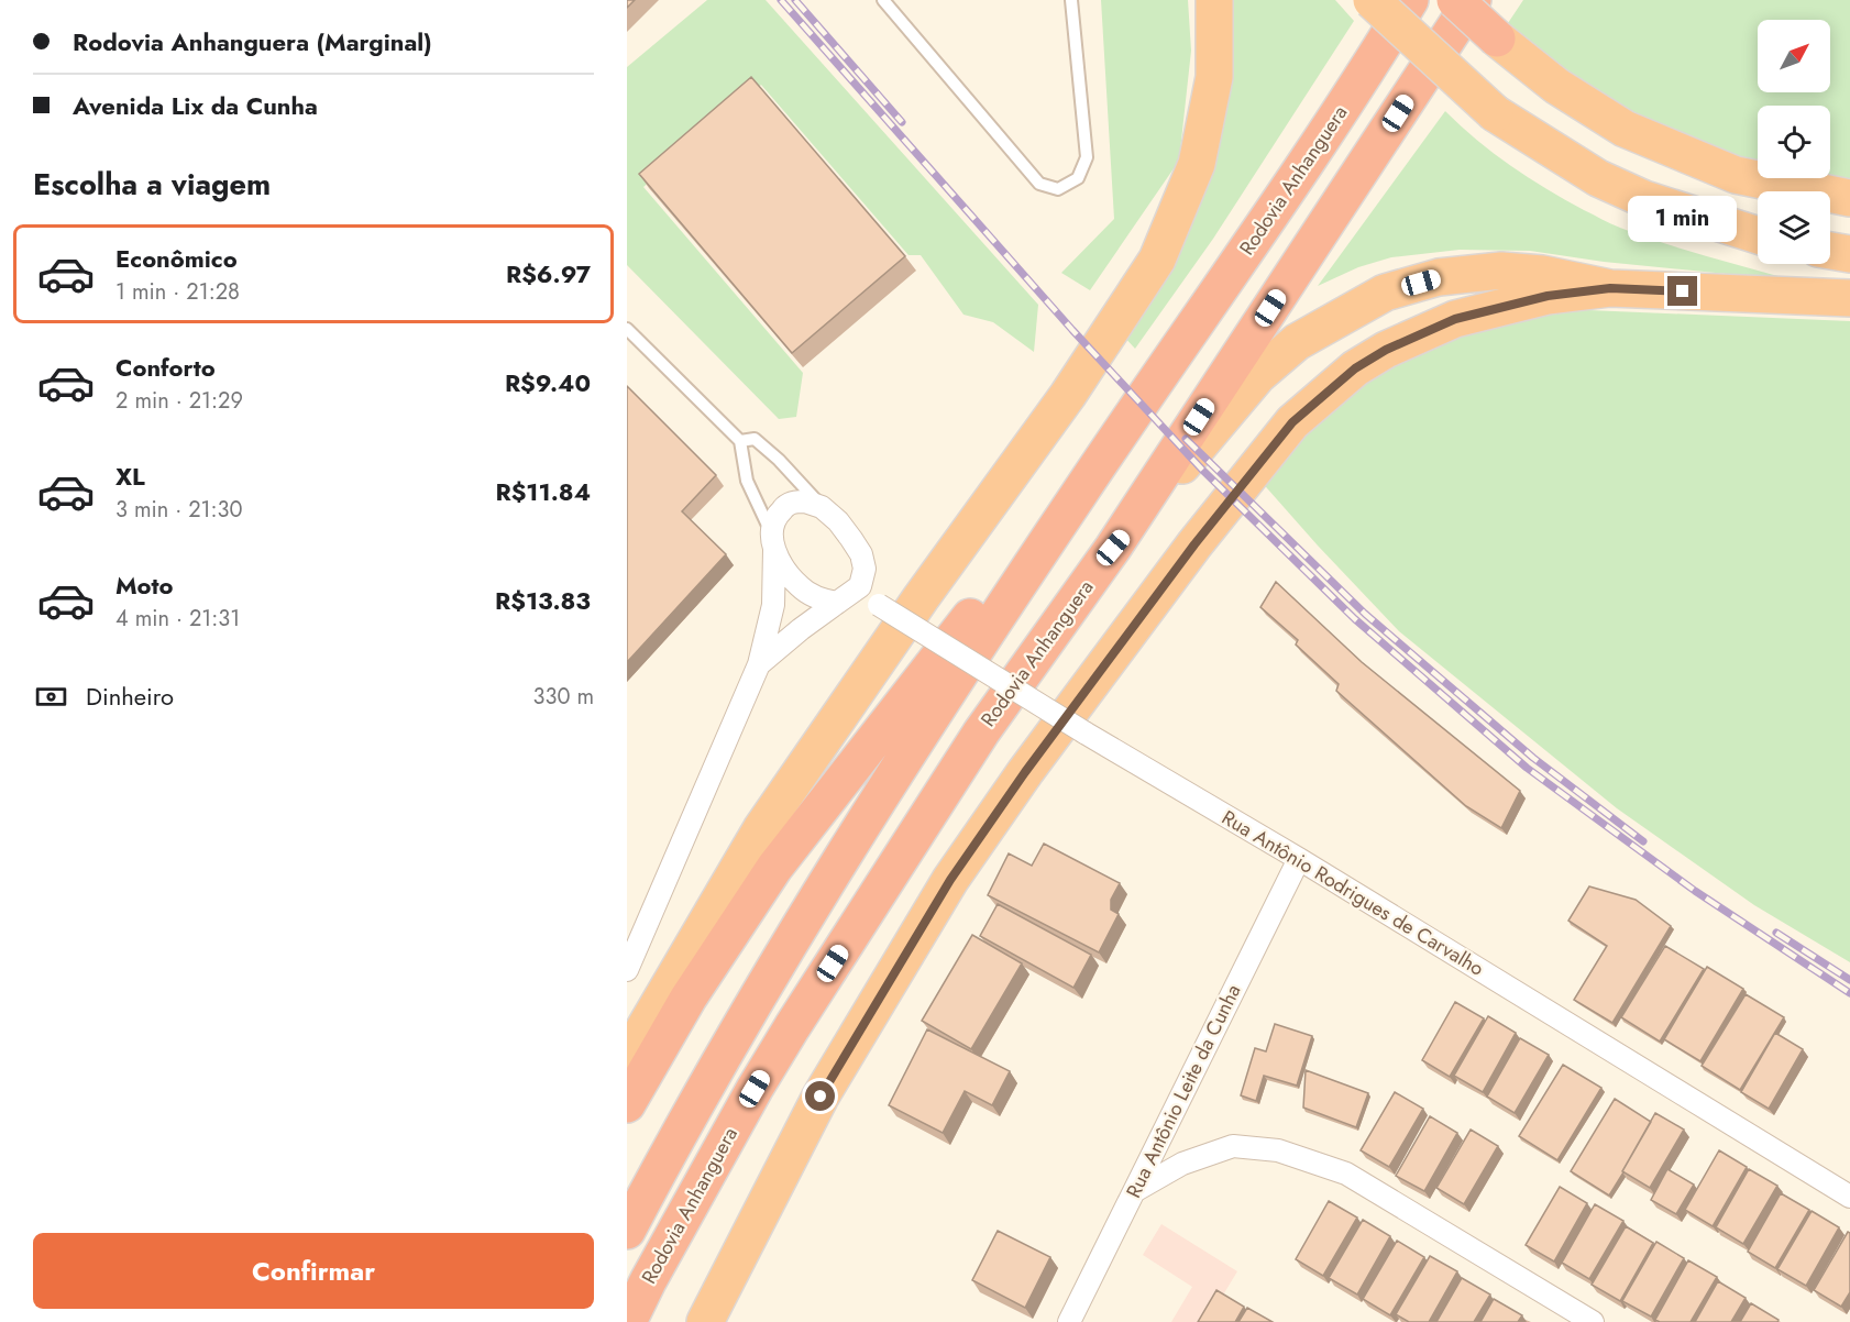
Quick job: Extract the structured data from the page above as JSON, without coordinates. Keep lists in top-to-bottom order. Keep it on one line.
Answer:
{"streets":{"highway":["Rodovia Anhanguera"],"street":["Rua Antônio Rodrigues de Carvalho","Rua Antônio Leite da Cunha"]},"crossings":[["Rua Antônio Rodrigues de Carvalho","Rua Antônio Leite da Cunha"]],"north":"top right","page":{"banner":["Rodovia Anhanguera (Marginal)","Avenida Lix da Cunha"],"heading":"Escolha a viagem","bubble":"1 min","list":[{"name":"Econômico","note":"1 min · 21:28","value":"R$6.97"},{"name":"Conforto","note":"2 min · 21:29","value":"R$9.40"},{"name":"XL","note":"3 min · 21:30","value":"R$11.84"},{"name":"Moto","note":"4 min · 21:31","value":"R$13.83"}],"pay":["Dinheiro","330 m"],"buttons":"Confirmar"}}
